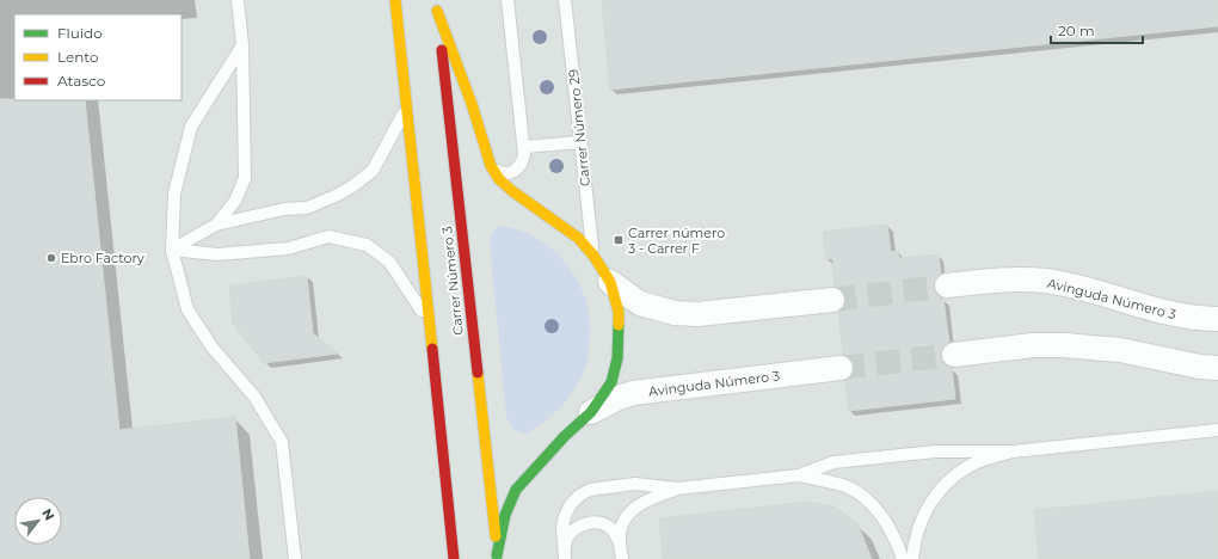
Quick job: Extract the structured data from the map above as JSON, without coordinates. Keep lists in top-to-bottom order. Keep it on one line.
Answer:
{"streets":{"main road":["Carrer Número 3"],"street":["Avinguda Número 3"],"lane":["Carrer Número 29"]},"places":{"transit":["Carrer número 3 - Carrer F"],"other":["Ebro Factory"]},"legend":["Fluido","Lento","Atasco"],"scale_bar":"20 m","north":"top right"}
